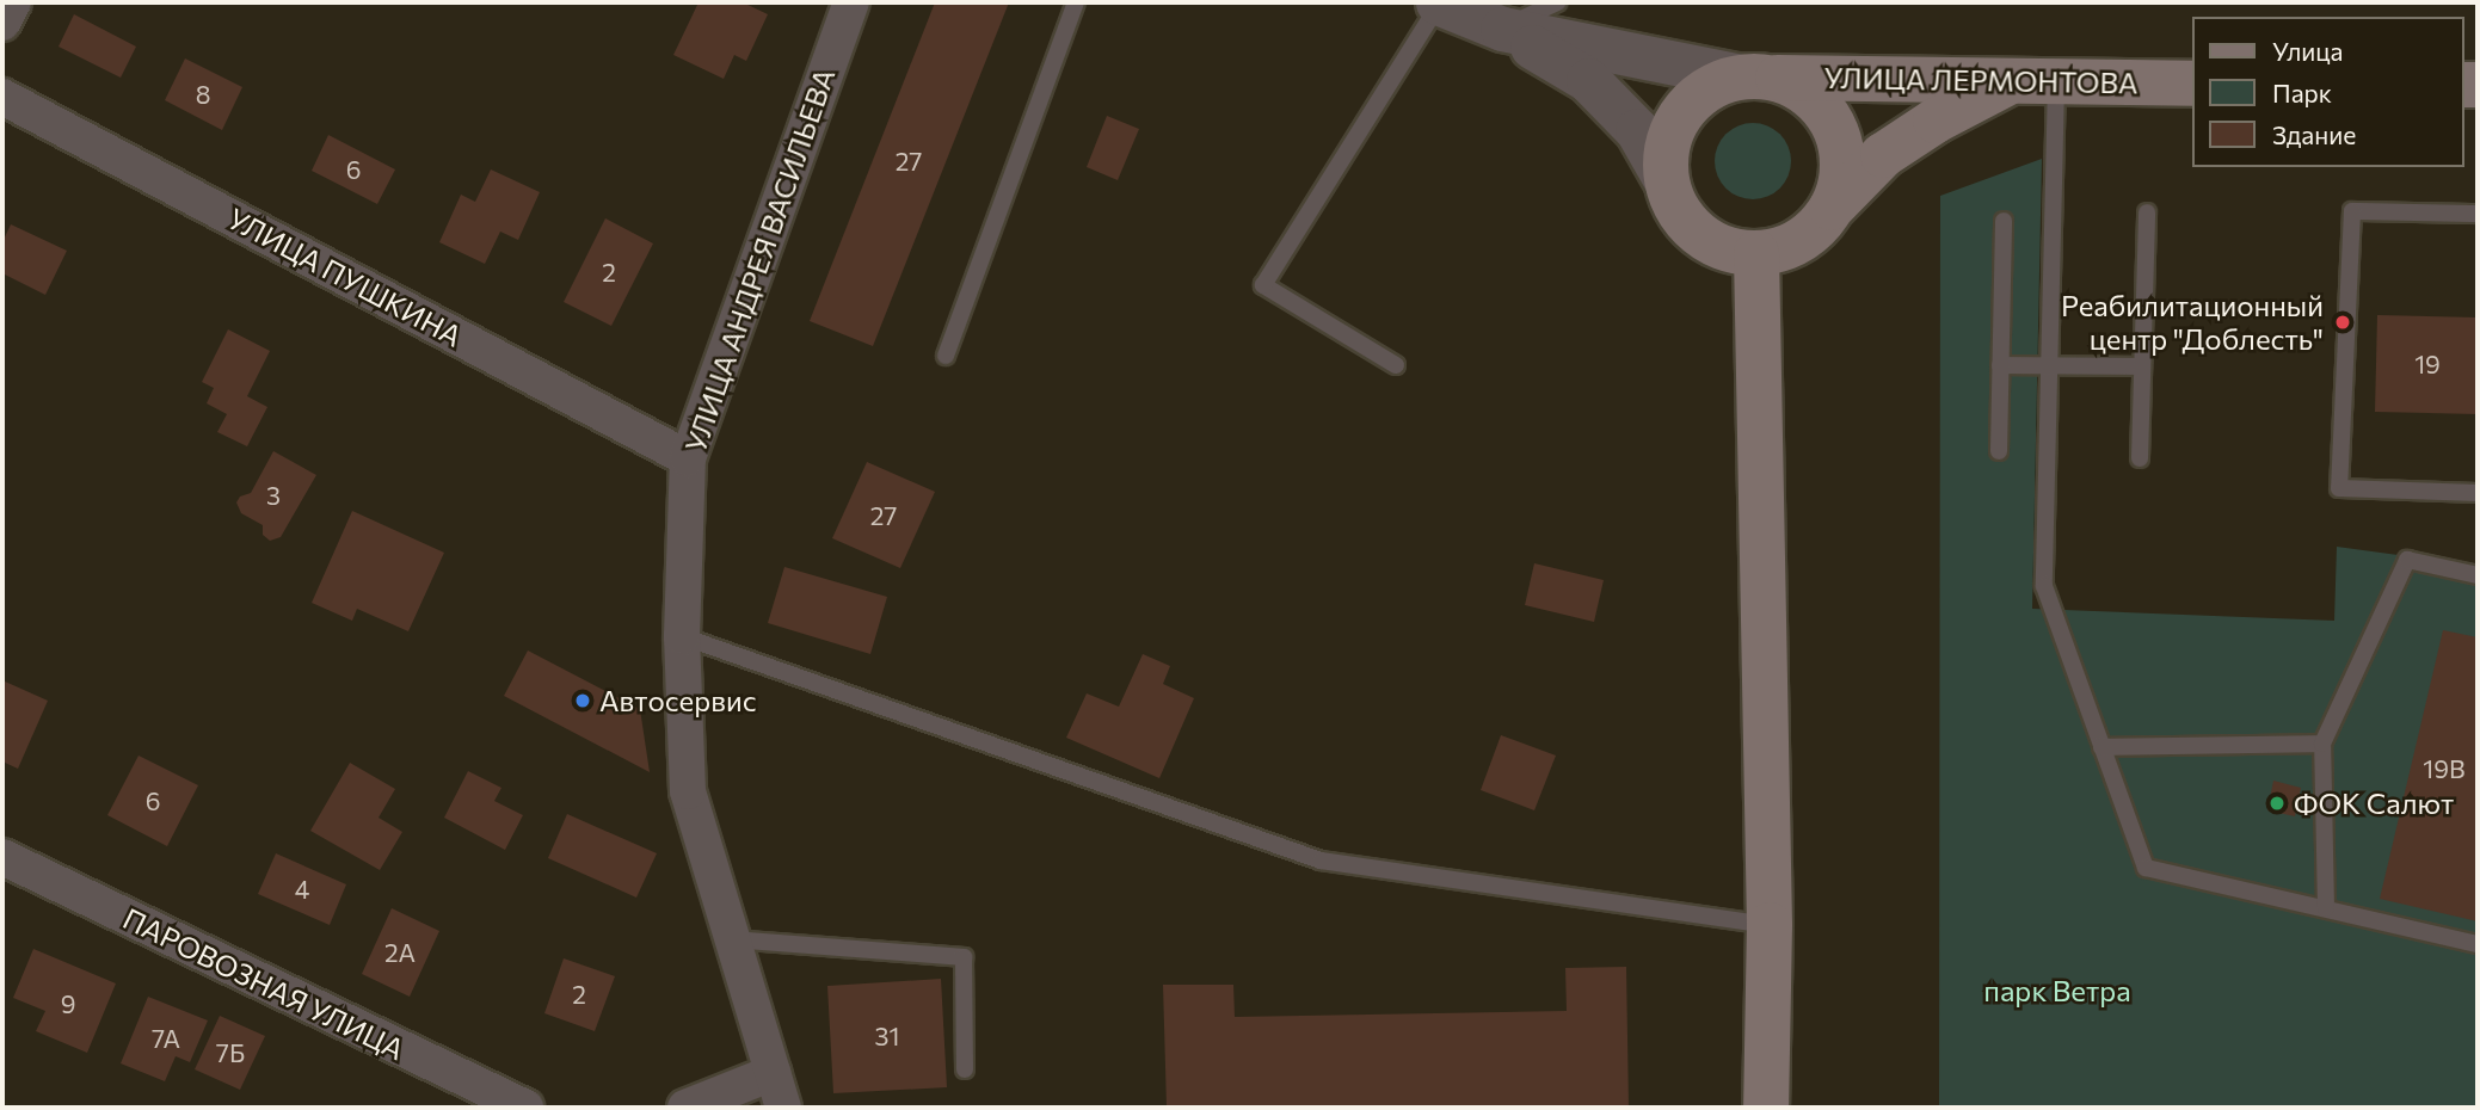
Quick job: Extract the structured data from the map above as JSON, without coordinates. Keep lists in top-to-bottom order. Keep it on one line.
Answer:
{"streets":{"main road":["УЛИЦА ЛЕРМОНТОВА"],"street":["УЛИЦА АНДРЕЯ ВАСИЛЬЕВА","УЛИЦА ПУШКИНА","ПАРОВОЗНАЯ УЛИЦА"]},"crossings":[["УЛИЦА АНДРЕЯ ВАСИЛЬЕВА","УЛИЦА ПУШКИНА"]],"parks":["парк Ветра"],"places":["Реабилитационный центр \"Доблесть\"","Автосервис","ФОК Салют"],"house_numbers":["8","27","6","2","19","3","27","19В","6","4","2А","2","9","31","7А","7Б"],"legend":["Улица","Парк","Здание"]}
